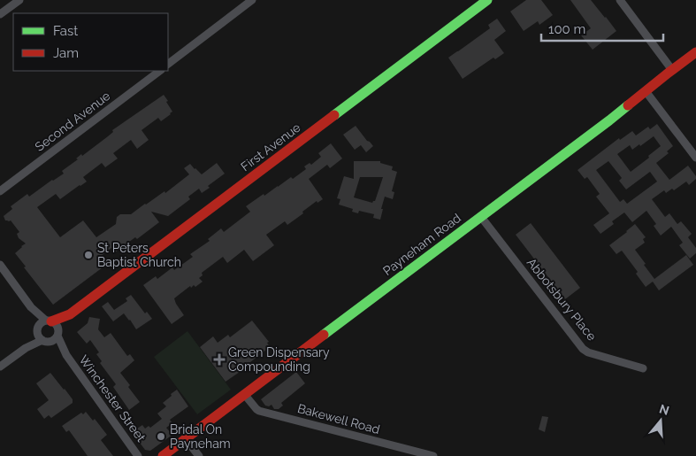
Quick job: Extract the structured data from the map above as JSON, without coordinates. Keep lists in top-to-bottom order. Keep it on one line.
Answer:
{"streets":{"main road":["First Avenue","Payneham Road"],"street":["Second Avenue","Abbotsbury Place","Winchester Street","Bakewell Road"]},"crossings":[["First Avenue","Winchester Street"],["Payneham Road","Abbotsbury Place"],["Payneham Road","Bakewell Road"]],"places":{"other":["St Peters Baptist Church","Bridal On Payneham"],"health":["Green Dispensary Compounding"]},"legend":["Fast","Jam"],"scale_bar":"100 m","north":"top"}
